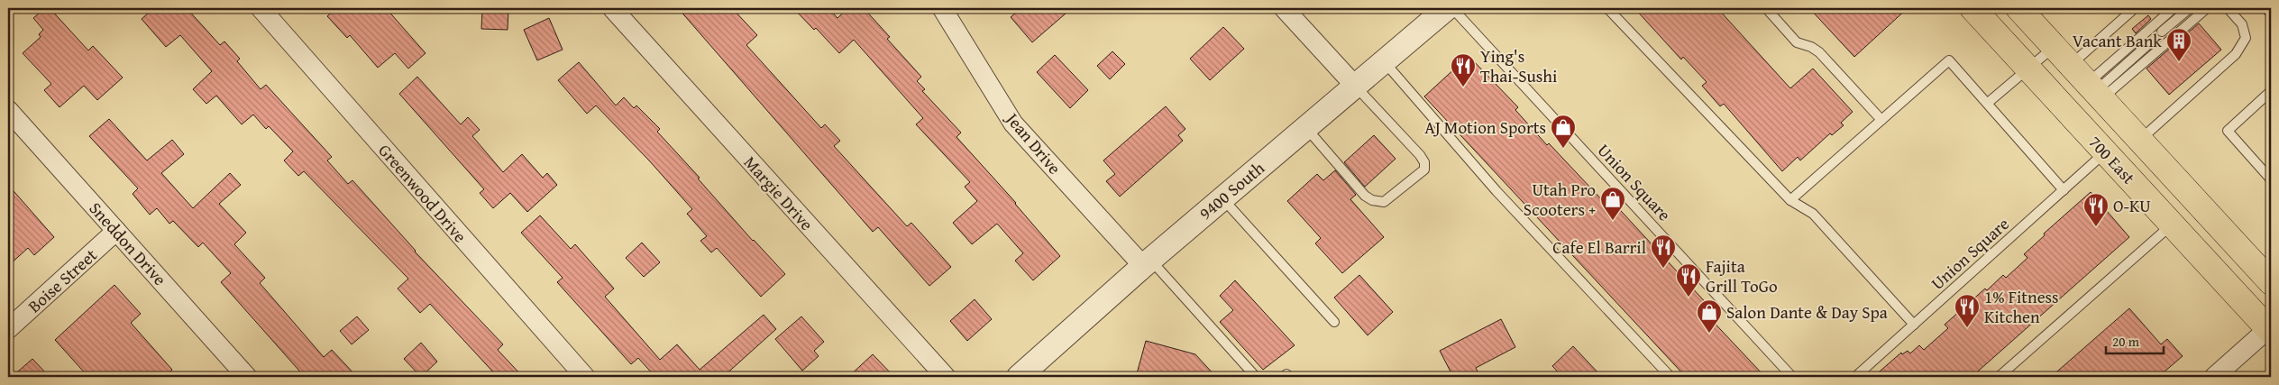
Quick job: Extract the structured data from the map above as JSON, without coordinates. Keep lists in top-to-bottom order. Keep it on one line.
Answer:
{"streets":{"main road":["700 East"],"street":["Jean Drive","9400 South","Greenwood Drive","Margie Drive","Sneddon Drive","Boise Street"],"lane":["Union Square"]},"crossings":[["Jean Drive","9400 South"],["700 East","Union Square"],["Sneddon Drive","Boise Street"]],"places":{"building":["Vacant Bank"],"restaurant":["Ying's Thai-Sushi","O-KU","Cafe El Barril","Fajita Grill ToGo","1% Fitness Kitchen"],"shop":["AJ Motion Sports","Utah Pro Scooters +","Salon Dante & Day Spa"]},"scale_bar":"20 m"}
